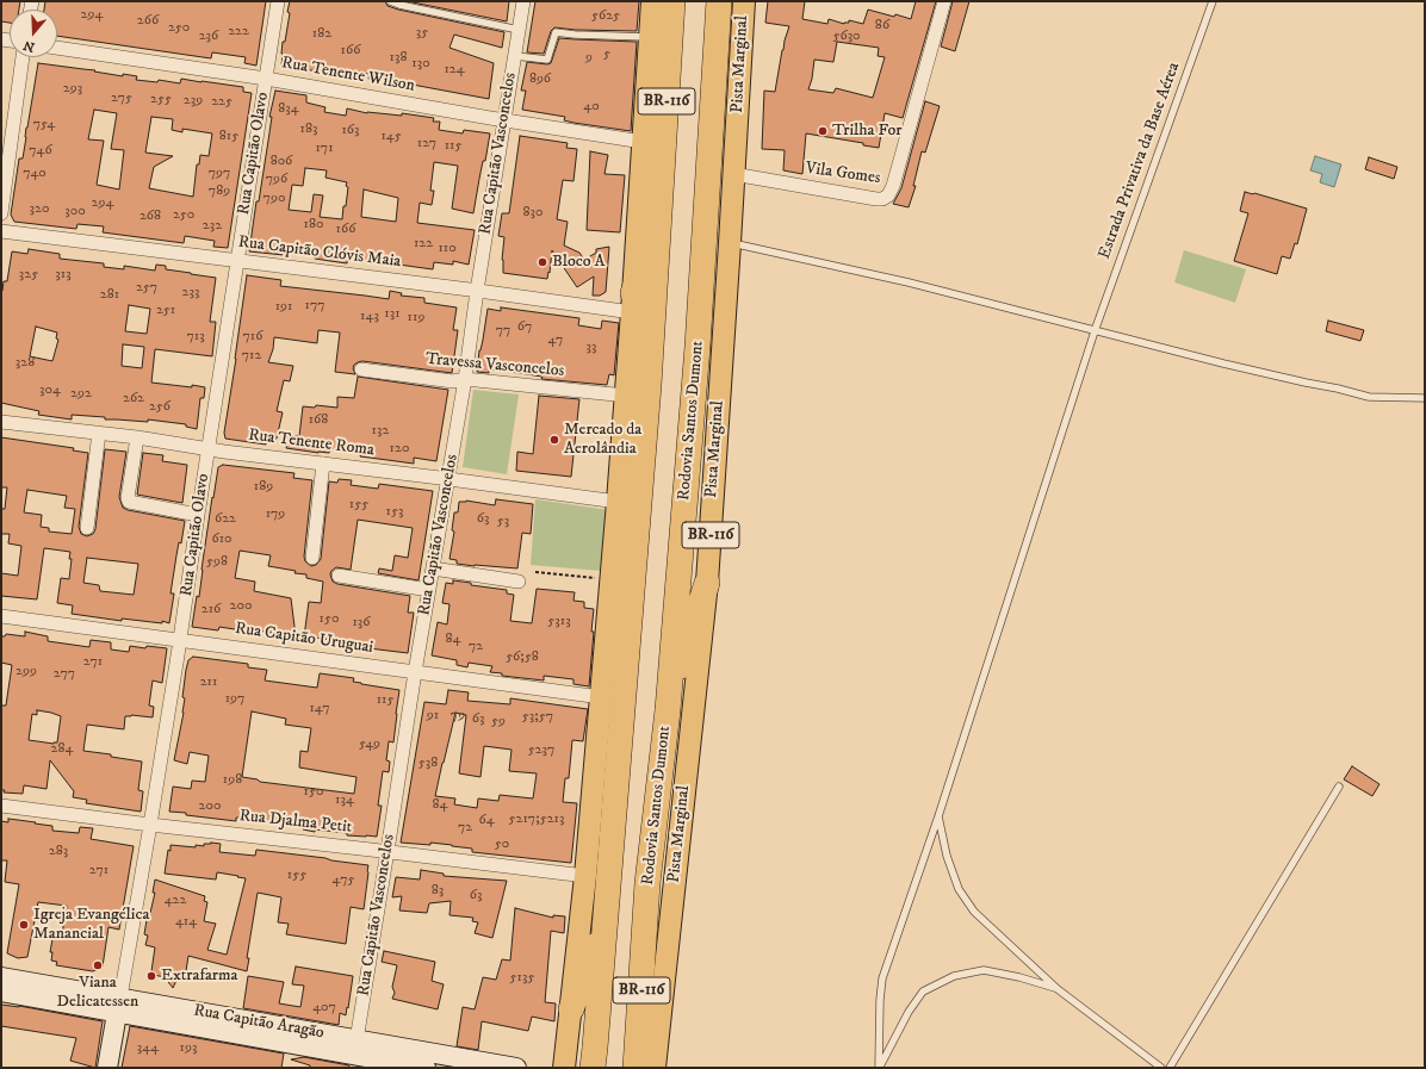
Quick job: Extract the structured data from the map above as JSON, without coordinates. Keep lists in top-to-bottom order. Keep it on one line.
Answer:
{"streets":{"highway":["BR-116","Rodovia Santos Dumont"],"main road":["Pista Marginal","Rua Capitão Olavo","Rua Capitão Aragão"],"street":["Rua Tenente Wilson","Rua Capitão Vasconcelos","Vila Gomes","Rua Capitão Clóvis Maia","Travessa Vasconcelos","Rua Tenente Roma","Rua Capitão Uruguai","Rua Djalma Petit"],"lane":["Estrada Privativa da Base Aérea"]},"crossings":[["Pista Marginal","Vila Gomes"],["Rua Tenente Wilson","BR-116"],["Rua Tenente Wilson","Rua Capitão Olavo"],["Rua Tenente Wilson","Rua Capitão Vasconcelos"],["BR-116","Rua Capitão Clóvis Maia"],["BR-116","Travessa Vasconcelos"],["BR-116","Rua Tenente Roma"],["BR-116","Rua Capitão Uruguai"],["BR-116","Rua Djalma Petit"],["Rua Capitão Olavo","Rua Capitão Clóvis Maia"],["Rua Capitão Olavo","Rua Tenente Roma"],["Rua Capitão Olavo","Rua Capitão Uruguai"],["Rua Capitão Olavo","Rua Djalma Petit"],["Rua Capitão Olavo","Rua Capitão Aragão"],["Rua Capitão Vasconcelos","Rua Capitão Clóvis Maia"],["Rua Capitão Vasconcelos","Travessa Vasconcelos"],["Rua Capitão Vasconcelos","Rua Tenente Roma"],["Rua Capitão Vasconcelos","Rua Capitão Uruguai"],["Rua Capitão Vasconcelos","Rua Djalma Petit"],["Rua Capitão Vasconcelos","Rua Capitão Aragão"]],"places":["Trilha For","Bloco A","Mercado da Aerolândia","Igreja Evangélica Manancial","Viana Delicatessen","Extrafarma"],"house_numbers":["294","5625","266","86","250","222","35","182","236","5630","166","5","138","9","130","124","896","293","275","255","239","225","40","834","754","183","163","815","145","127","115","171","746","806","740","797","796","789","790","294","320","300","830","250","268","180","232","166","122","110","325","313","257","233","281","177","191","251","131","143","119","67","77","713","716","47","33","712","328","304","292","262","256","168","132","120","189","155","153","179","622","63","53","610","598","200","216","150","5313","136","84","72","56;58","271","299","277","211","197","115","147","91","79","53;57","63","59","549","284","5237","538","198","150","134","84","200","5217;5213","64","72","50","283","271","155","475","83","63","422","414","5135","407","344","193"],"north":"bottom"}
